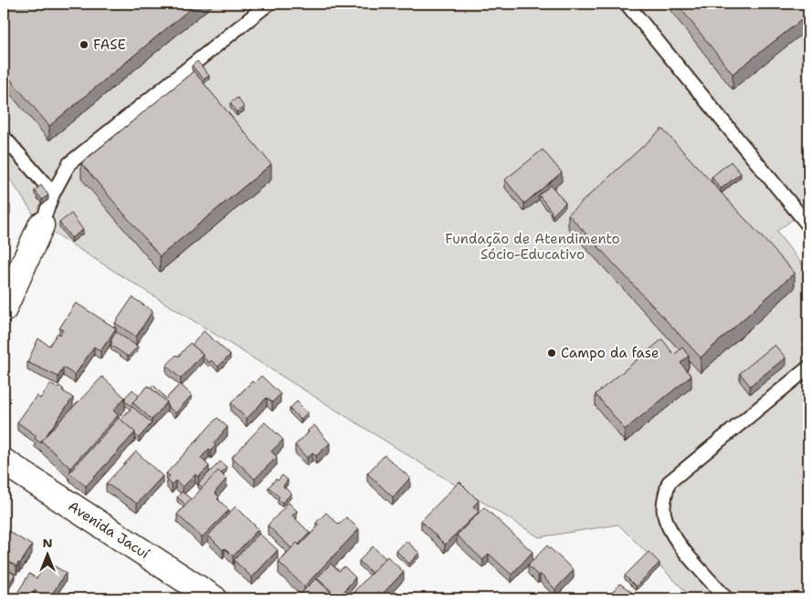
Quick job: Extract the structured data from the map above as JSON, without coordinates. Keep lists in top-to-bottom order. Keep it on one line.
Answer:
{"streets":{"street":["Avenida Jacuí"]},"parks":["Fundação de Atendimento Sócio-Educativo"],"places":["FASE","Campo da fase"],"north":"top"}
